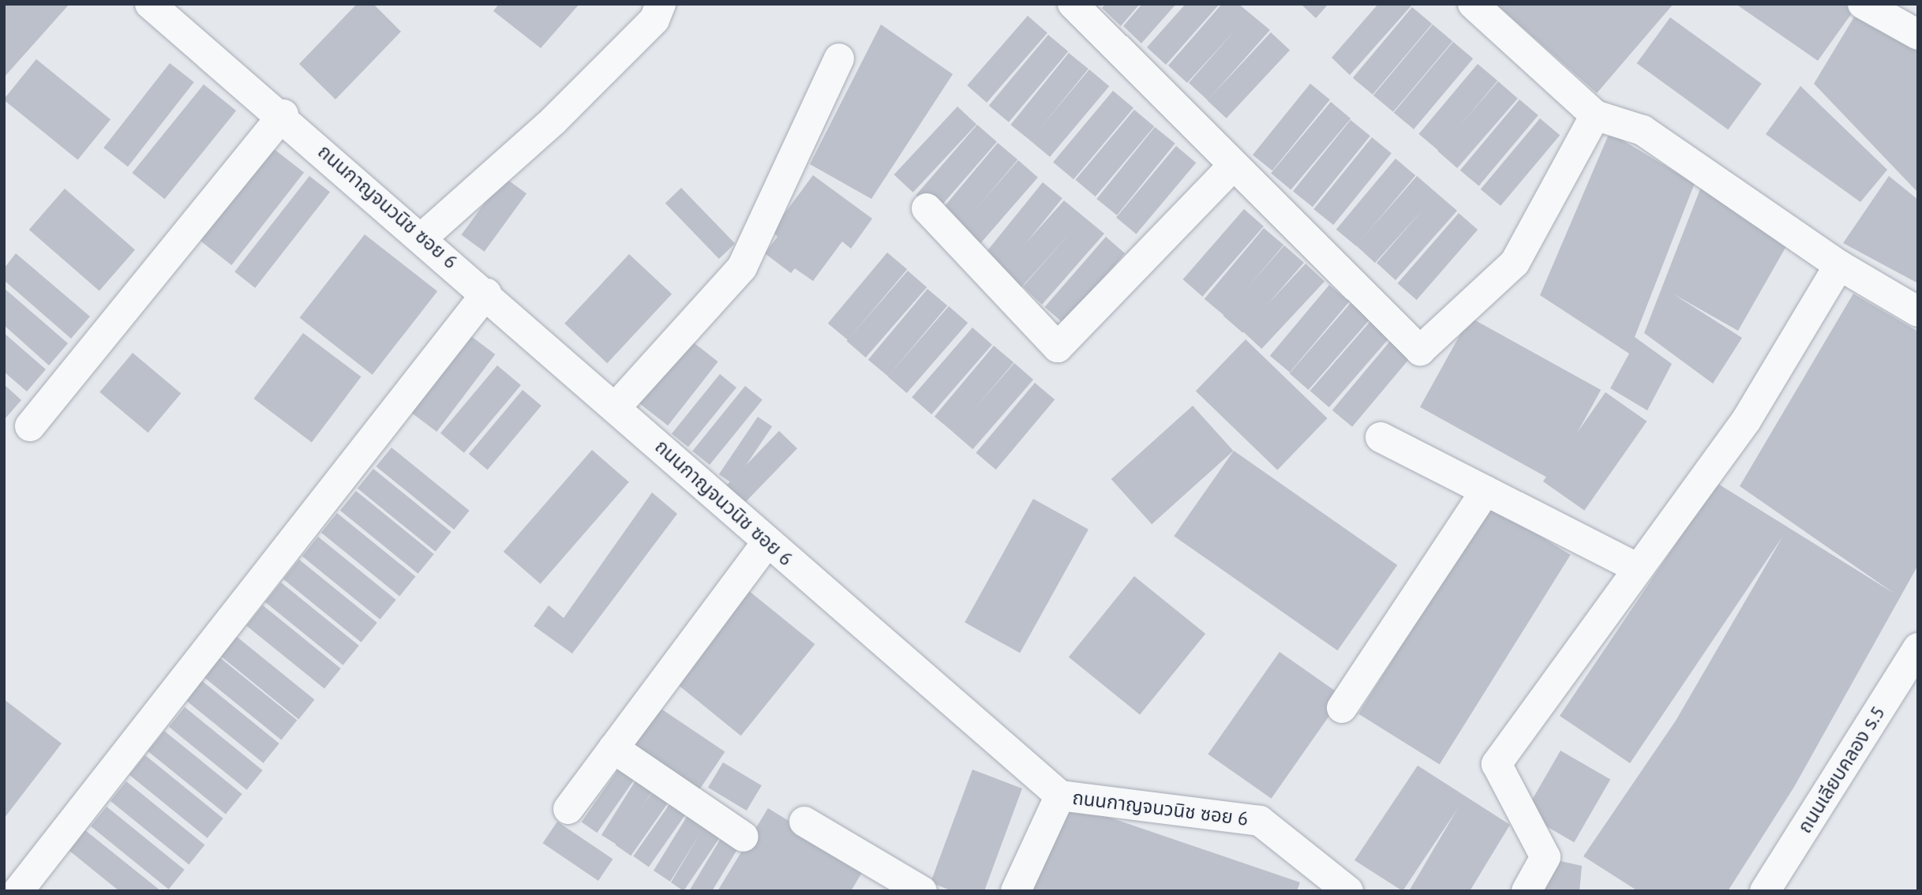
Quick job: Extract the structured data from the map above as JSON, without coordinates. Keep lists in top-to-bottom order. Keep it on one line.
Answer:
{"streets":{"street":["ถนนกาญจนวนิช ซอย 6","ถนนเลียบคลอง ร.5"]}}
